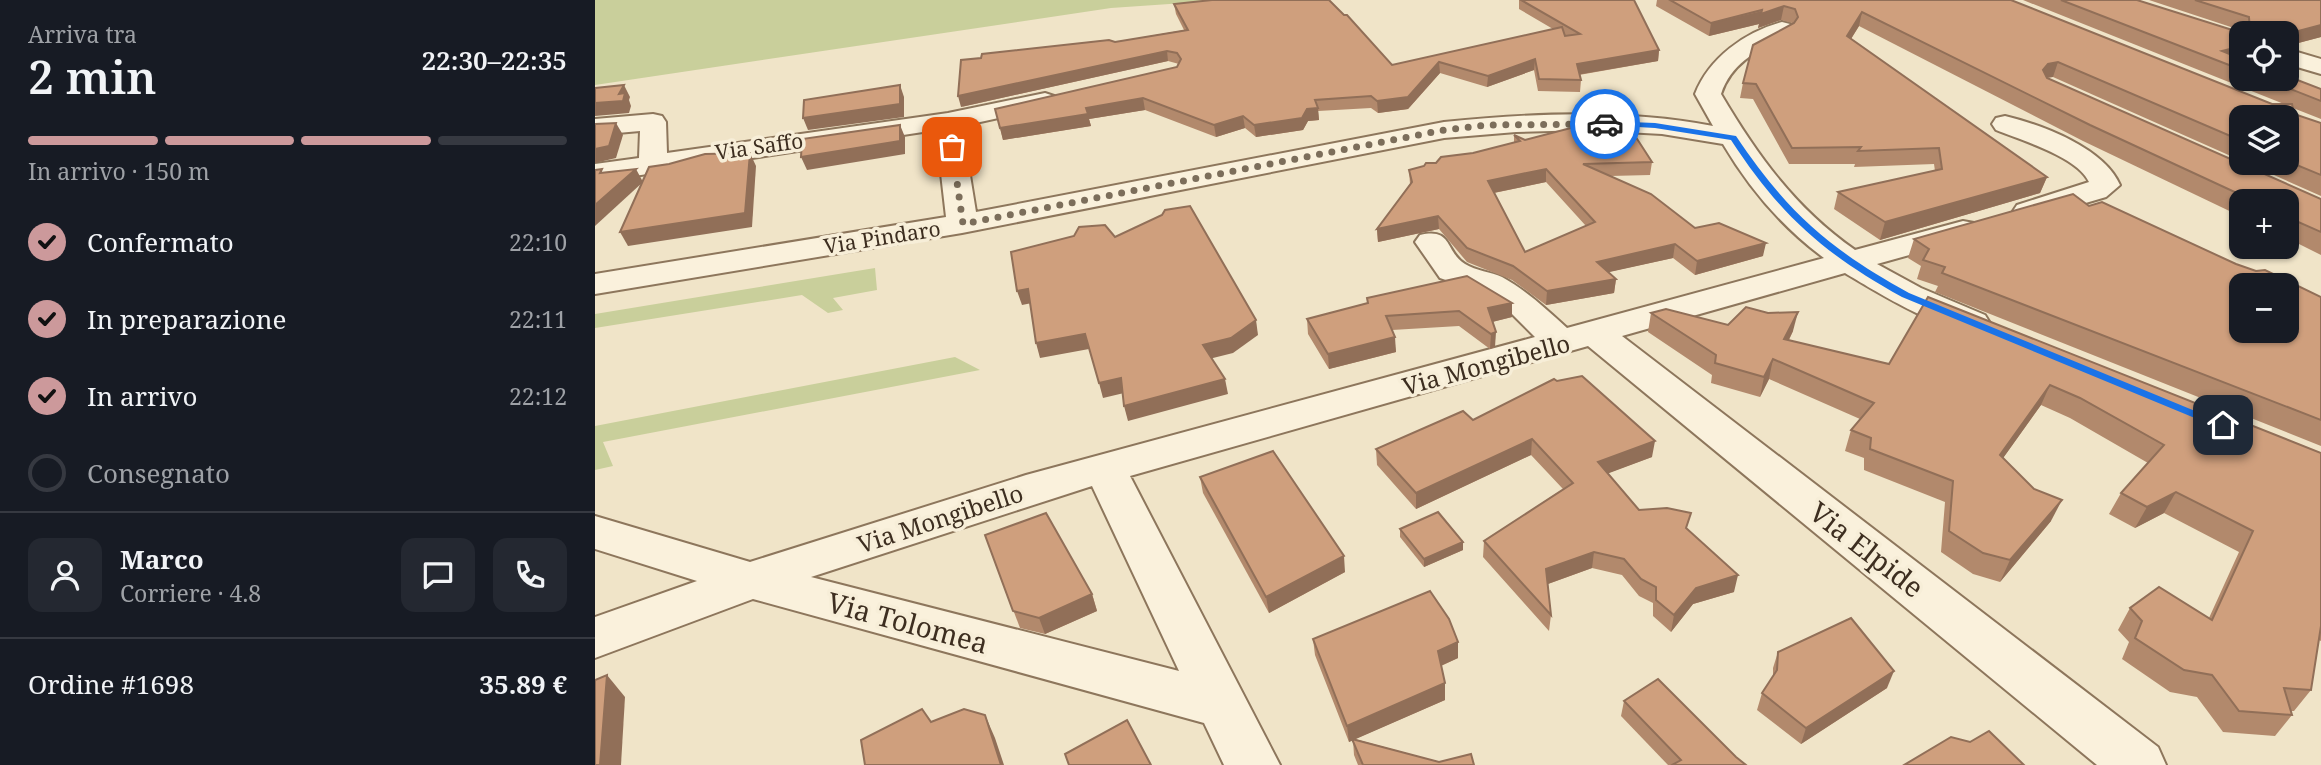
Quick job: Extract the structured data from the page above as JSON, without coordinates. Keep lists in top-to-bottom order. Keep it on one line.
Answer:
{"streets":{"street":["Via Saffo","Via Pindaro","Via Mongibello","Via Elpide","Via Tolomea"]},"crossings":[["Via Mongibello","Via Elpide"],["Via Mongibello","Via Tolomea"]],"page":{"heading":["2 min","Arriva tra","22:30–22:35"],"panel":["Marco","Corriere · 4.8","Ordine #1698","35.89 €"],"map_buttons":["+","−"],"bar":"In arrivo · 150 m","list":[["Confermato","22:10"],["In preparazione","22:11"],["In arrivo","22:12"],"Consegnato"]}}
